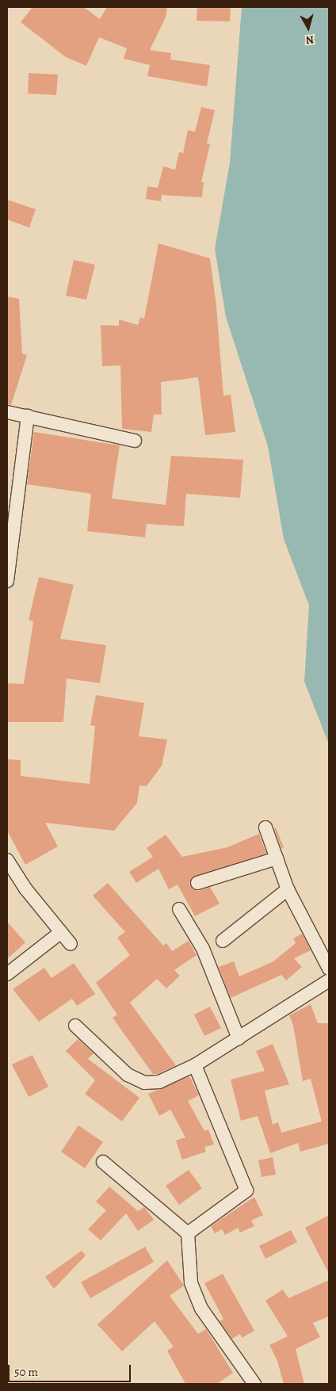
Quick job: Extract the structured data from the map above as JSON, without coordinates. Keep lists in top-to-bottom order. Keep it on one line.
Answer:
{"scale_bar":"50 m","north":"bottom"}
